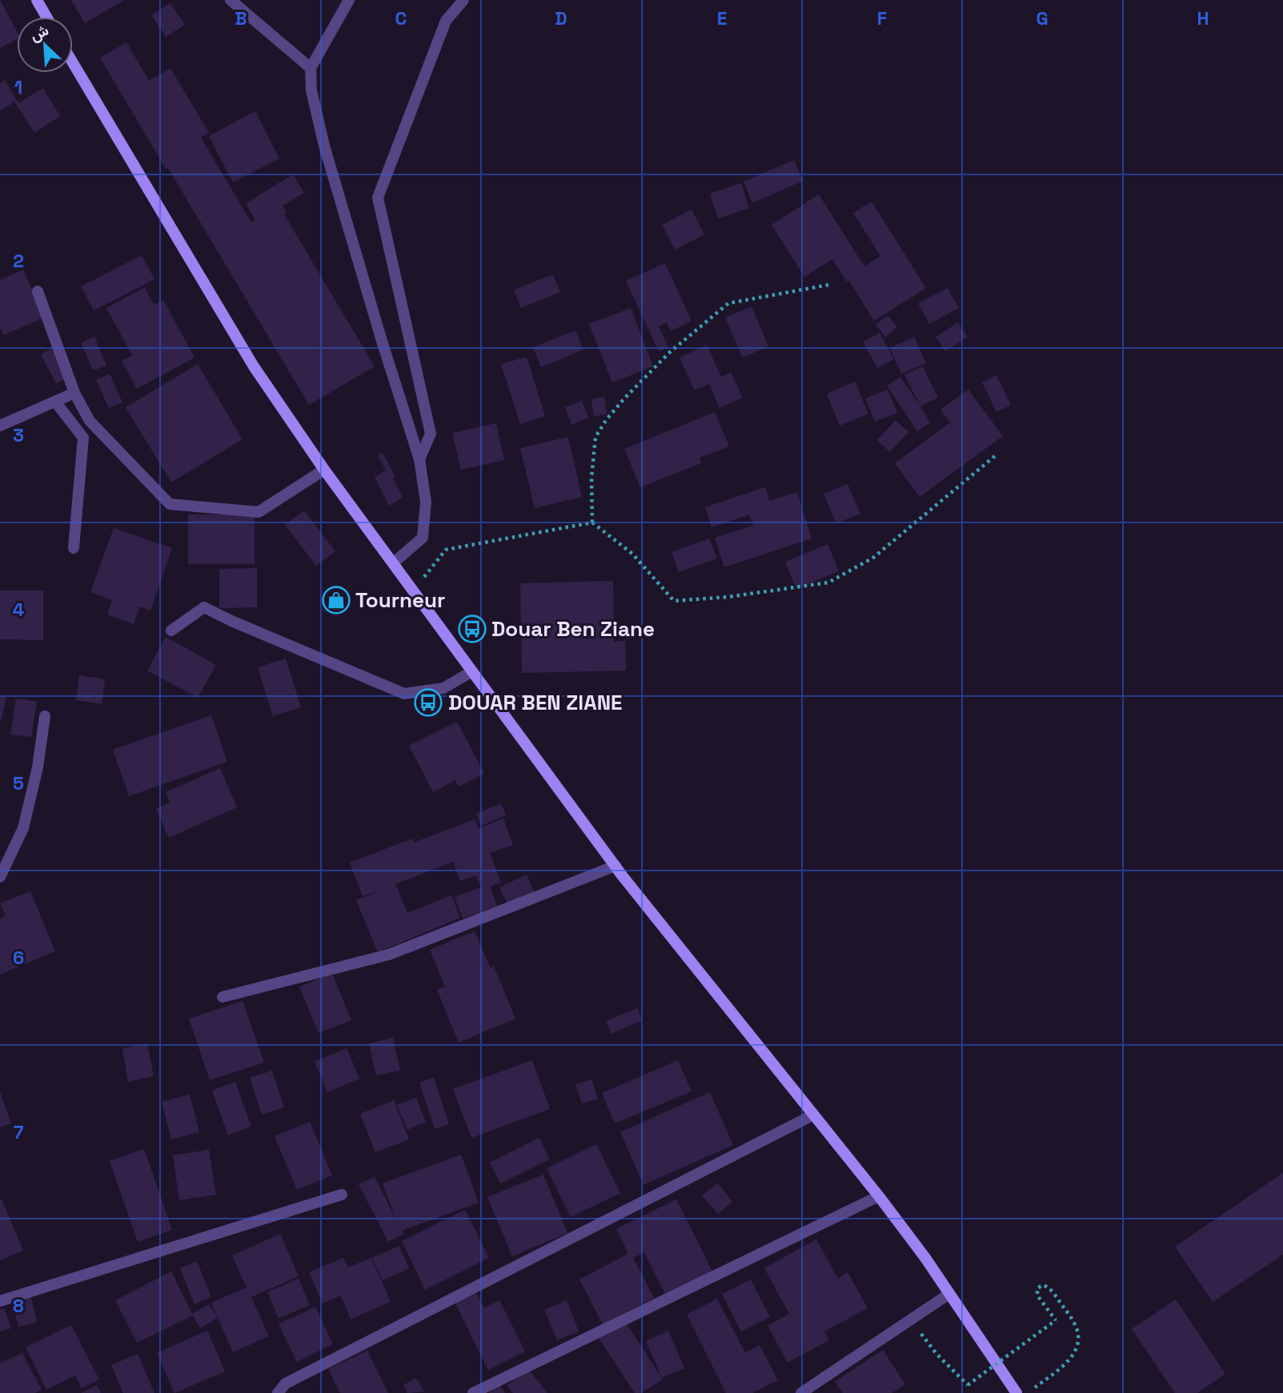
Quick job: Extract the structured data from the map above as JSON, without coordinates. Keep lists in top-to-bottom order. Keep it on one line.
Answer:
{"places":{"shop":["Tourneur"],"bus stop":["Douar Ben Ziane","DOUAR BEN ZIANE"]},"north":"top left","grid":{"columns":["B","C","D","E","F","G","H"],"rows":["1","2","3","4","5","6","7","8"]}}
